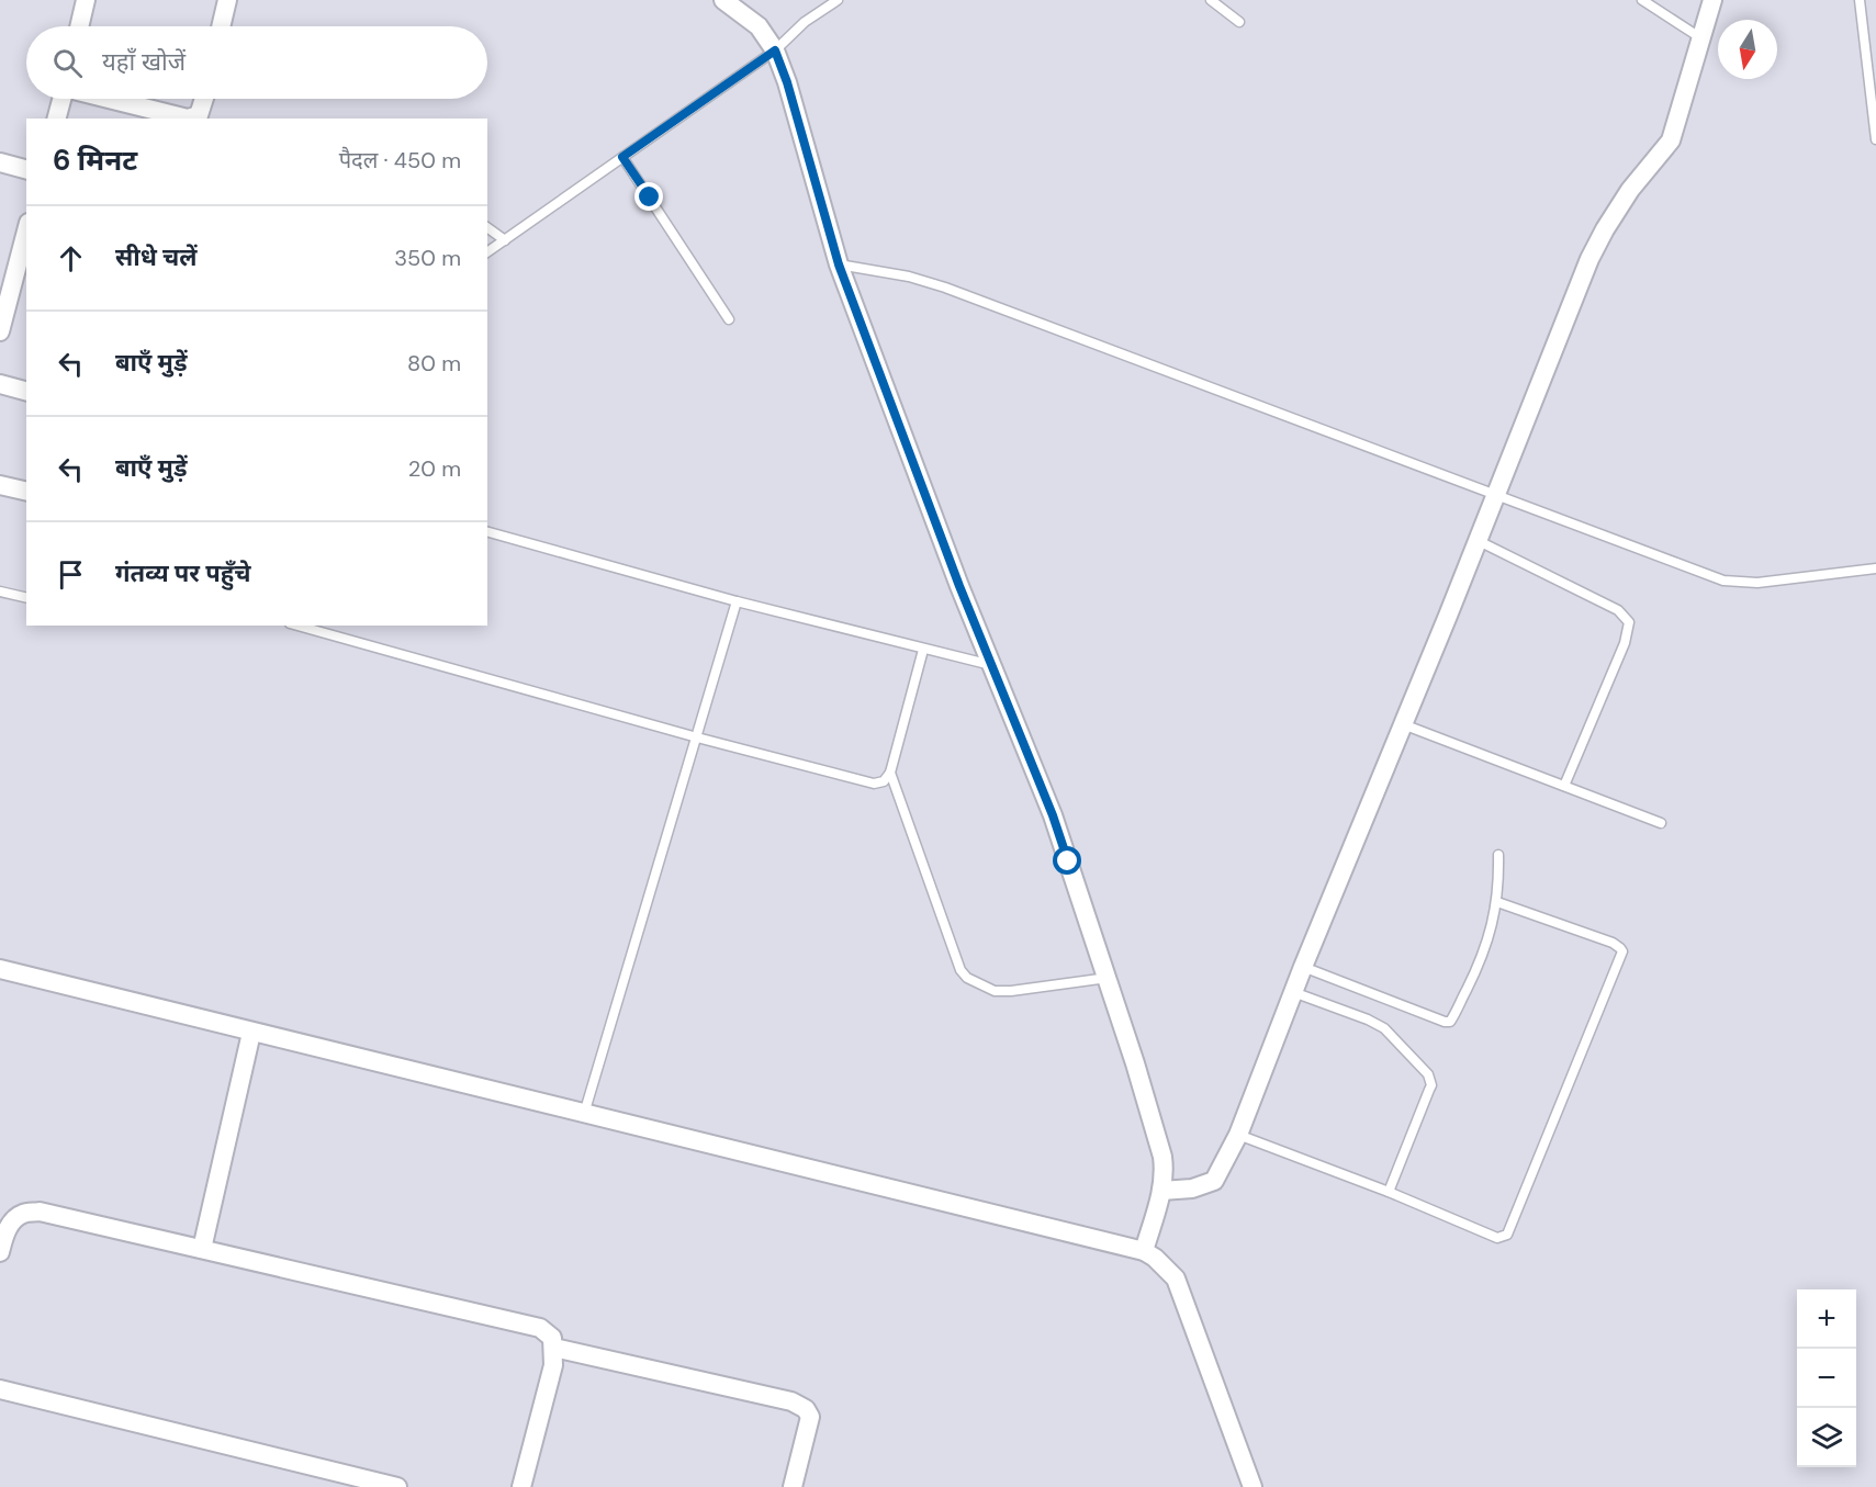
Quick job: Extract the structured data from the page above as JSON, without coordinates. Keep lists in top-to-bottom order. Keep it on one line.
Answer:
{"north":"bottom","page":{"search":"यहाँ खोजें","heading":["6 मिनट","पैदल · 450 m"],"list":[["सीधे चलें","350 m"],["बाएँ मुड़ें","80 m"],["बाएँ मुड़ें","20 m"],"गंतव्य पर पहुँचे"],"map_buttons":["+","−"]}}
